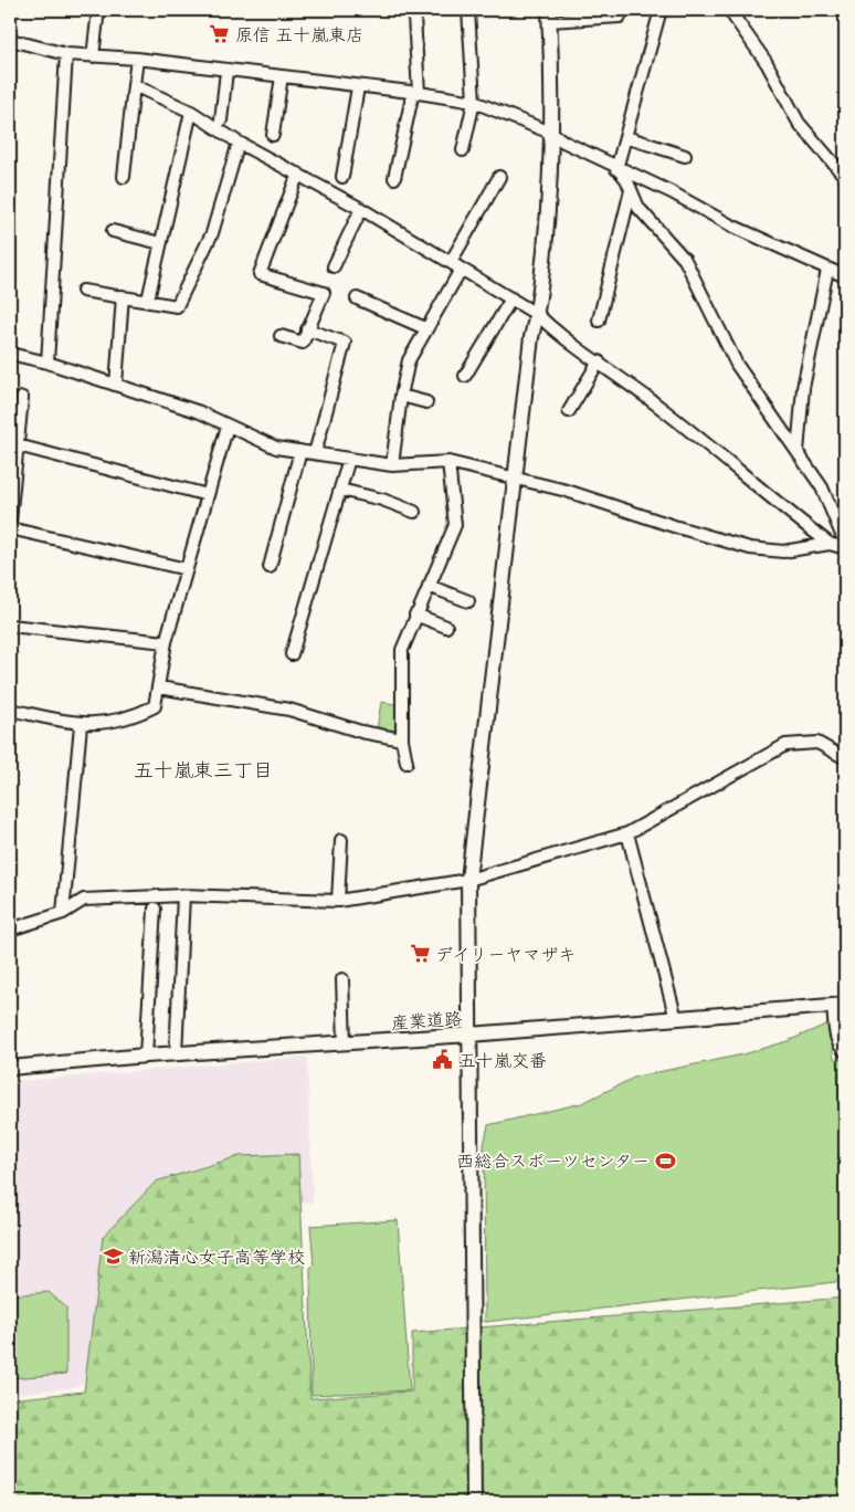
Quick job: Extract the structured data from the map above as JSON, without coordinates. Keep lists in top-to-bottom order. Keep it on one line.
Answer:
{"streets":{"street":["産業道路"]},"districts":["五十嵐東三丁目"],"places":{"supermarket":["原信 五十嵐東店","デイリーヤマザキ"],"public building":["五十嵐交番"],"sports":["西総合スポーツセンター"],"school or university":["新潟清心女子高等学校"]}}
